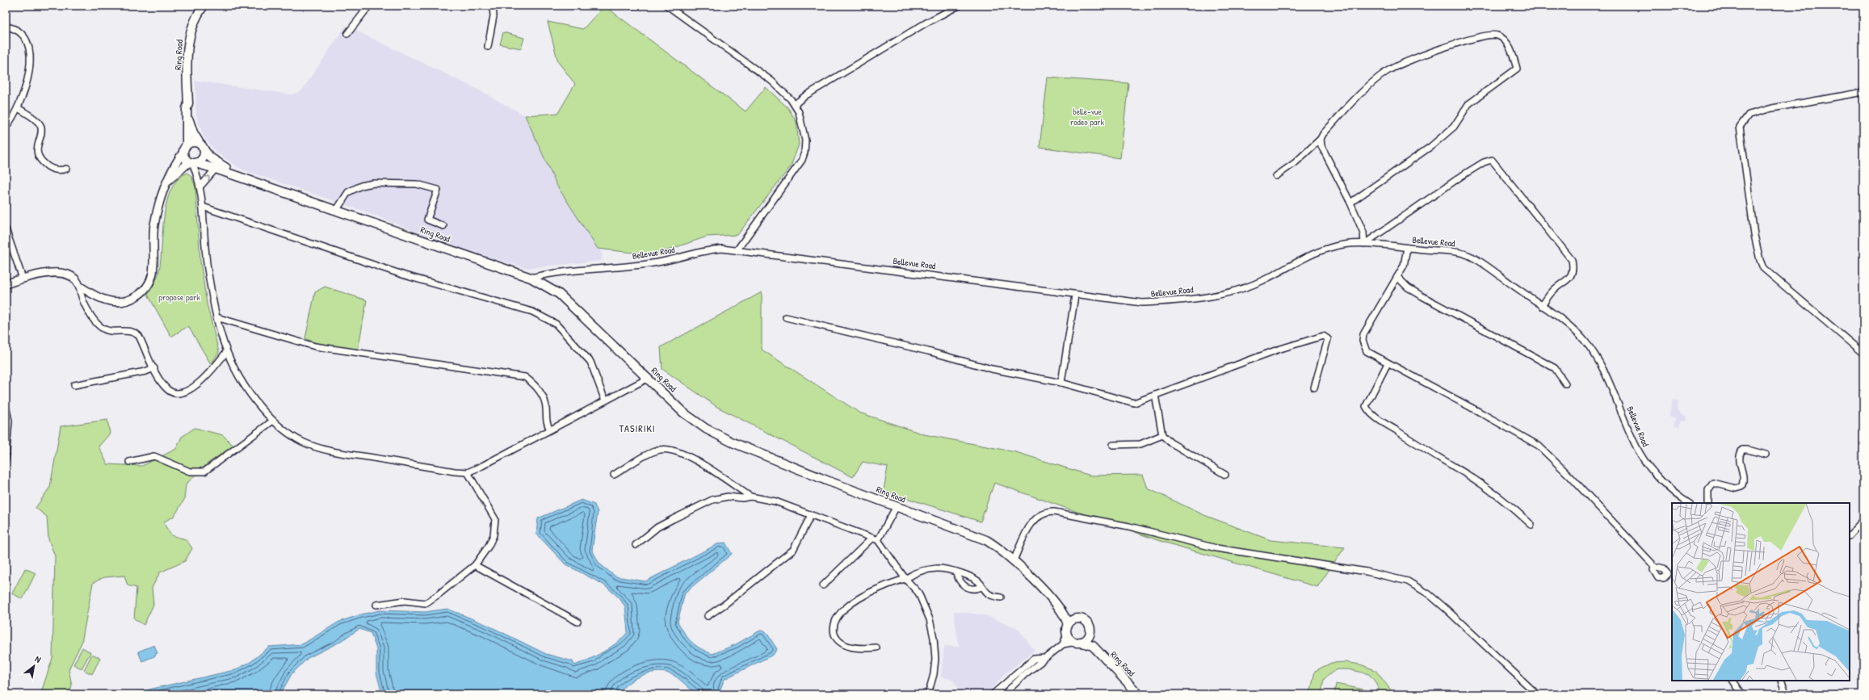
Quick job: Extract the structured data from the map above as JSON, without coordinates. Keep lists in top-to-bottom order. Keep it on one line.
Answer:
{"streets":{"main road":["Ring Road"],"street":["Bellevue Road"]},"crossings":[["Ring Road","Bellevue Road"]],"districts":["TASIRIKI"],"parks":["belle-vue rodeo park","propose park"],"north":"top right"}
